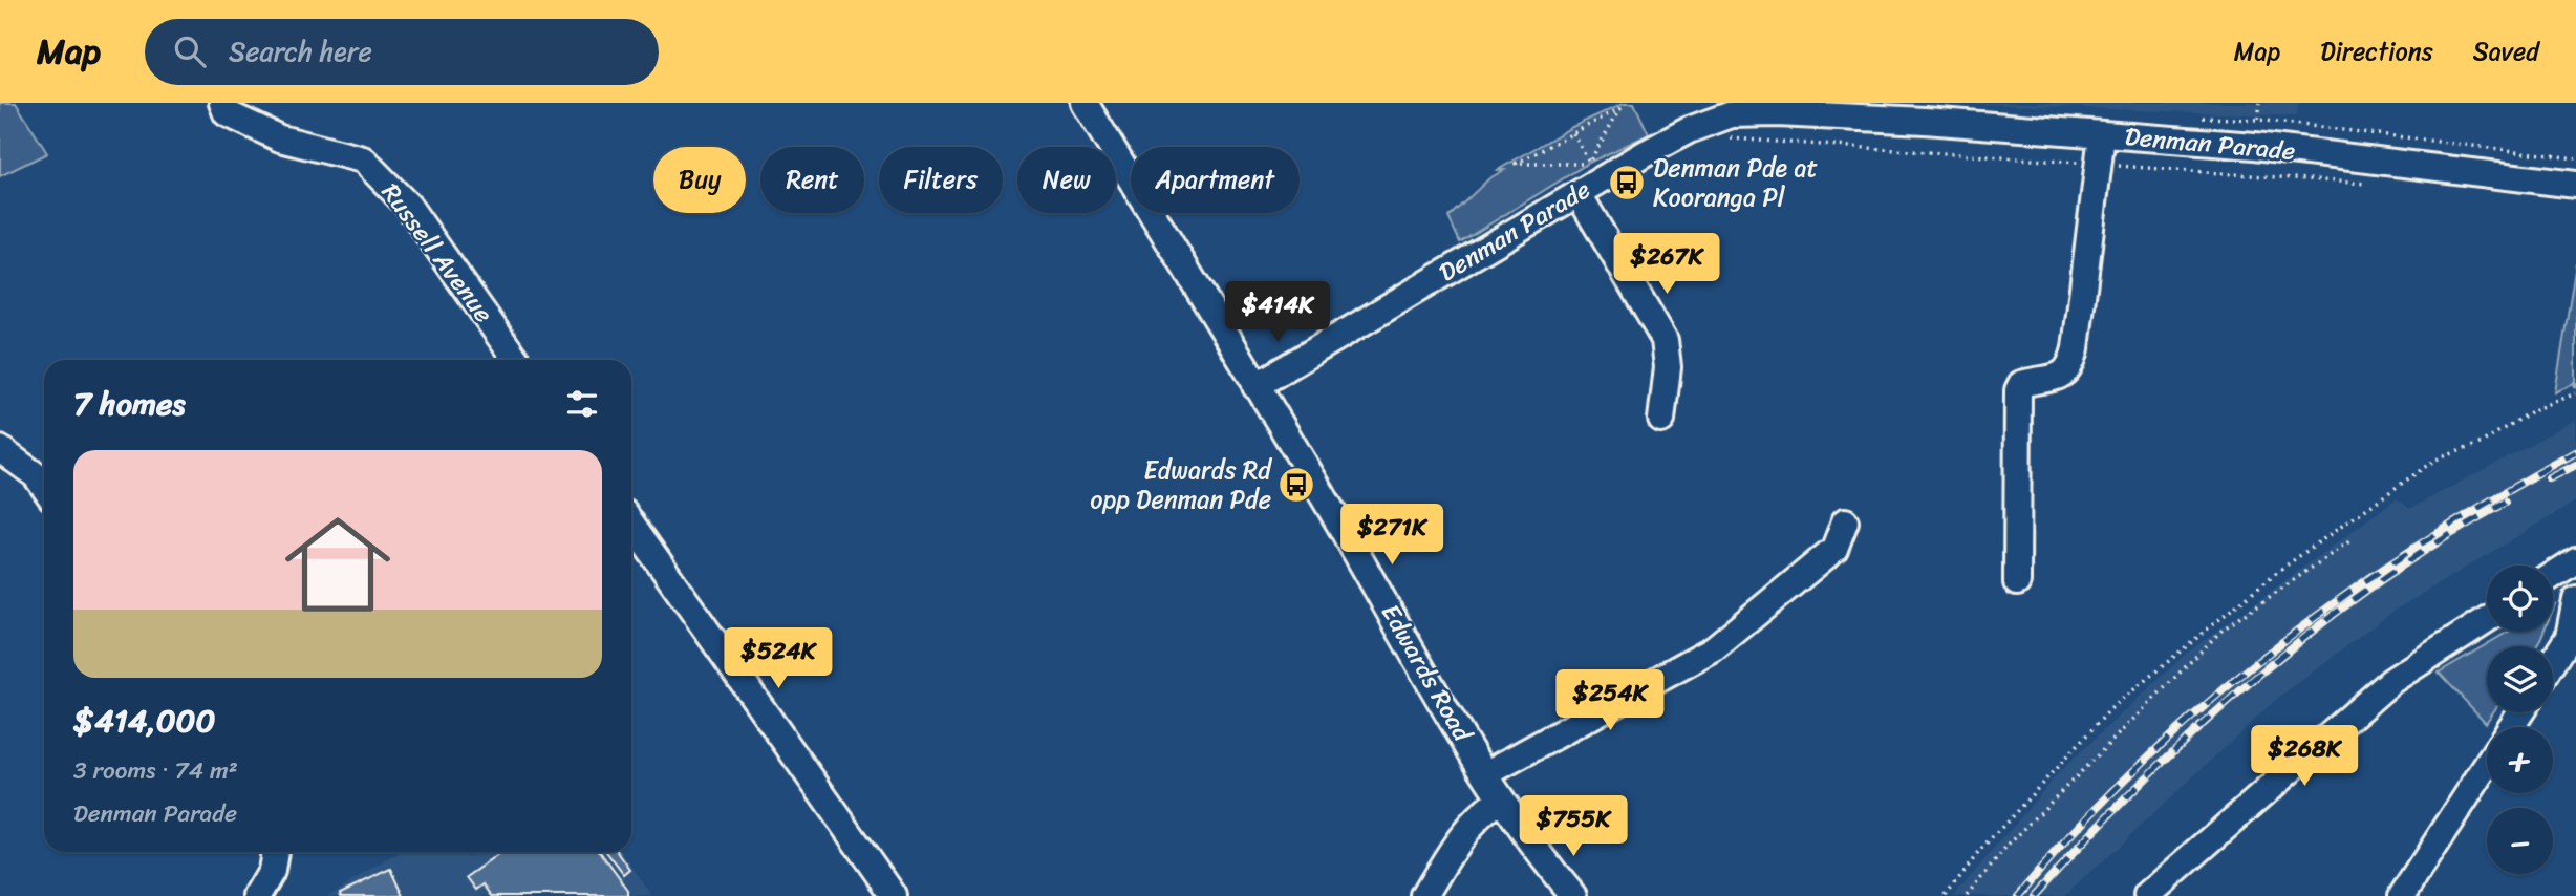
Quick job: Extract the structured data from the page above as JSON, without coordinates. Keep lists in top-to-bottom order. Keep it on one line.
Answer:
{"streets":{"street":["Denman Parade","Russell Avenue","Edwards Road"]},"crossings":[["Denman Parade","Edwards Road"]],"places":{"bus stop":["Denman Pde at Kooranga Pl","Edwards Rd opp Denman Pde"]},"page":{"header":"Map","search":"Search here","nav":["Map","Directions","Saved"],"chip":["Buy","Rent","Filters","New","Apartment"],"price":["$267K","$414K","$271K","$524K","$254K","$268K","$755K"],"heading":"7 homes","list":[{"name":"$414,000","note":"3 rooms · 74 m² · Denman Parade"}],"map_buttons":["+","−"]}}
